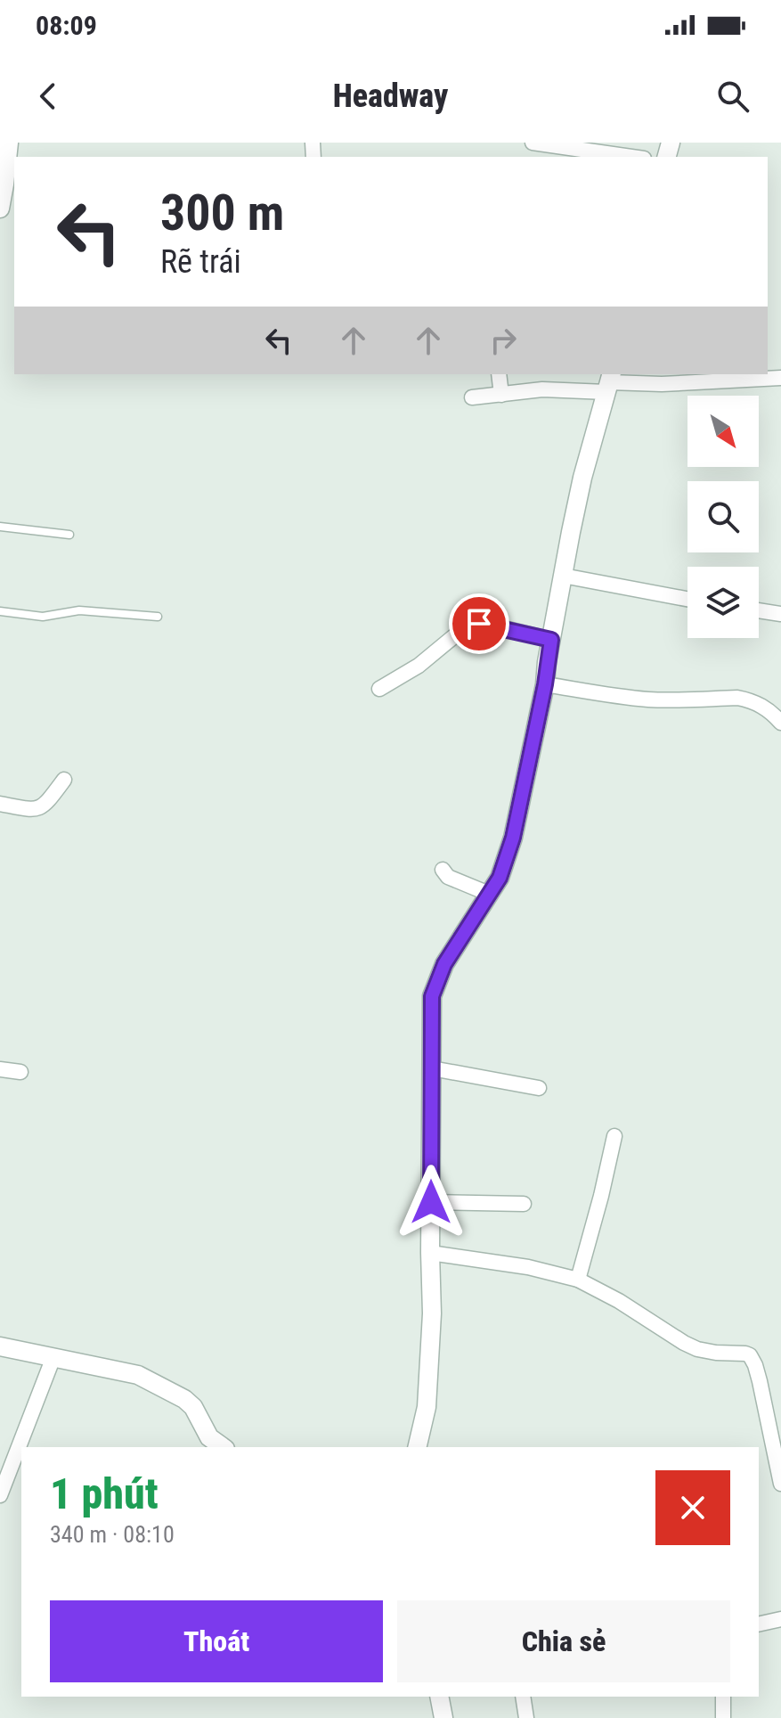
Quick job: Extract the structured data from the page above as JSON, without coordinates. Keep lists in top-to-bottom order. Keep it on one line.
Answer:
{"north":"bottom right","page":{"status":"08:09","header":"Headway","turn":["300 m","Rẽ trái"],"heading":["1 phút","340 m · 08:10"],"buttons":["Thoát","Chia sẻ"]}}
